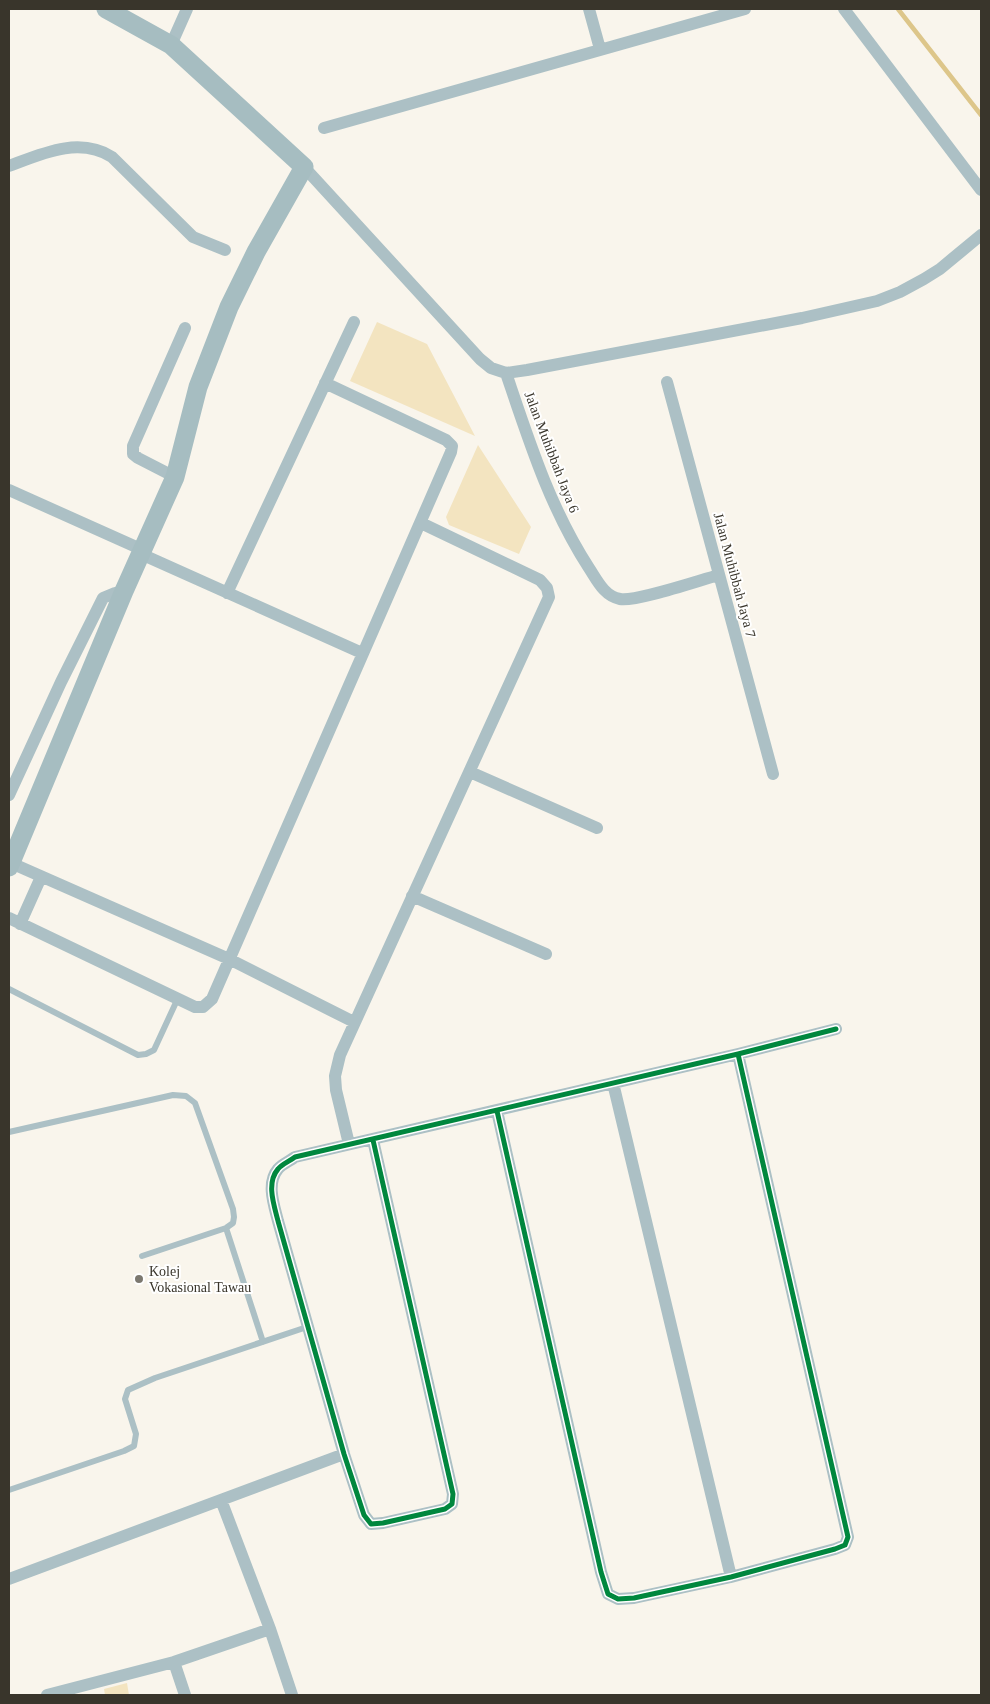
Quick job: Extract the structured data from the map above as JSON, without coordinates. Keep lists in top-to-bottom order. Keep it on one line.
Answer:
{"streets":{"street":["Jalan Muhibbah Jaya 6","Jalan Muhibbah Jaya 7"]},"crossings":[["Jalan Muhibbah Jaya 6","Jalan Muhibbah Jaya 7"]],"places":["Kolej Vokasional Tawau"]}
